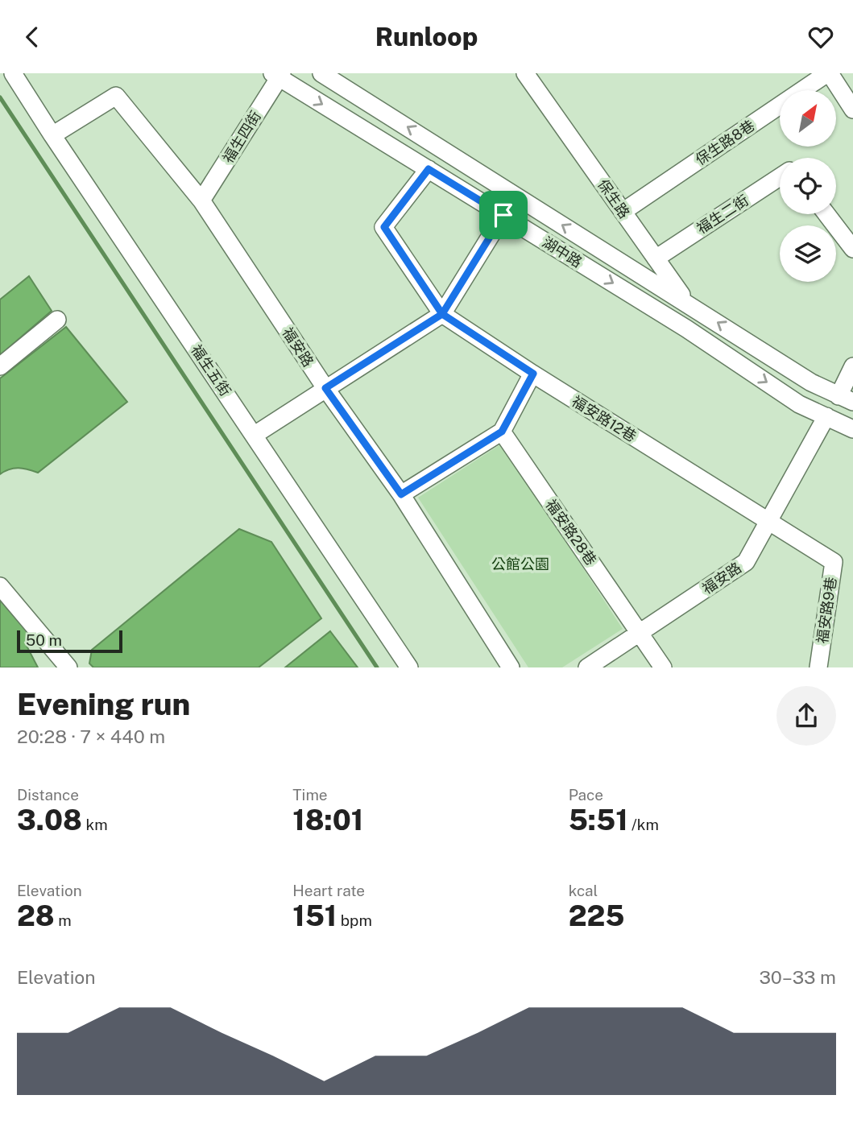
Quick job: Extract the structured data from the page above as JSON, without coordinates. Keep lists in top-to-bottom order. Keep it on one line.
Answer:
{"streets":{"street":["福生四街","保生路8巷","保生路","福生二街","湖中路","福安路","福生五街","福安路12巷","福安路28巷","福安路9巷"]},"crossings":[["福生四街","湖中路"],["福生四街","福安路"],["保生路8巷","保生路"],["保生路","福生二街"],["保生路","湖中路"],["湖中路","福安路"],["福安路","福生五街"],["福安路","福安路12巷"],["福安路","福安路28巷"],["福安路","福安路9巷"],["福安路12巷","福安路9巷"]],"parks":["公館公園"],"scale_bar":"50 m","north":"top right","page":{"header":"Runloop","scale":"50 m","heading":["Evening run","20:28 · 7 × 440 m"],"stats":[["Distance","3.08 km"],["Time","18:01"],["Pace","5:51 /km"],["Elevation","28 m"],["Heart rate","151 bpm"],["kcal","225"]],"chart":["Elevation","30–33 m"]}}
